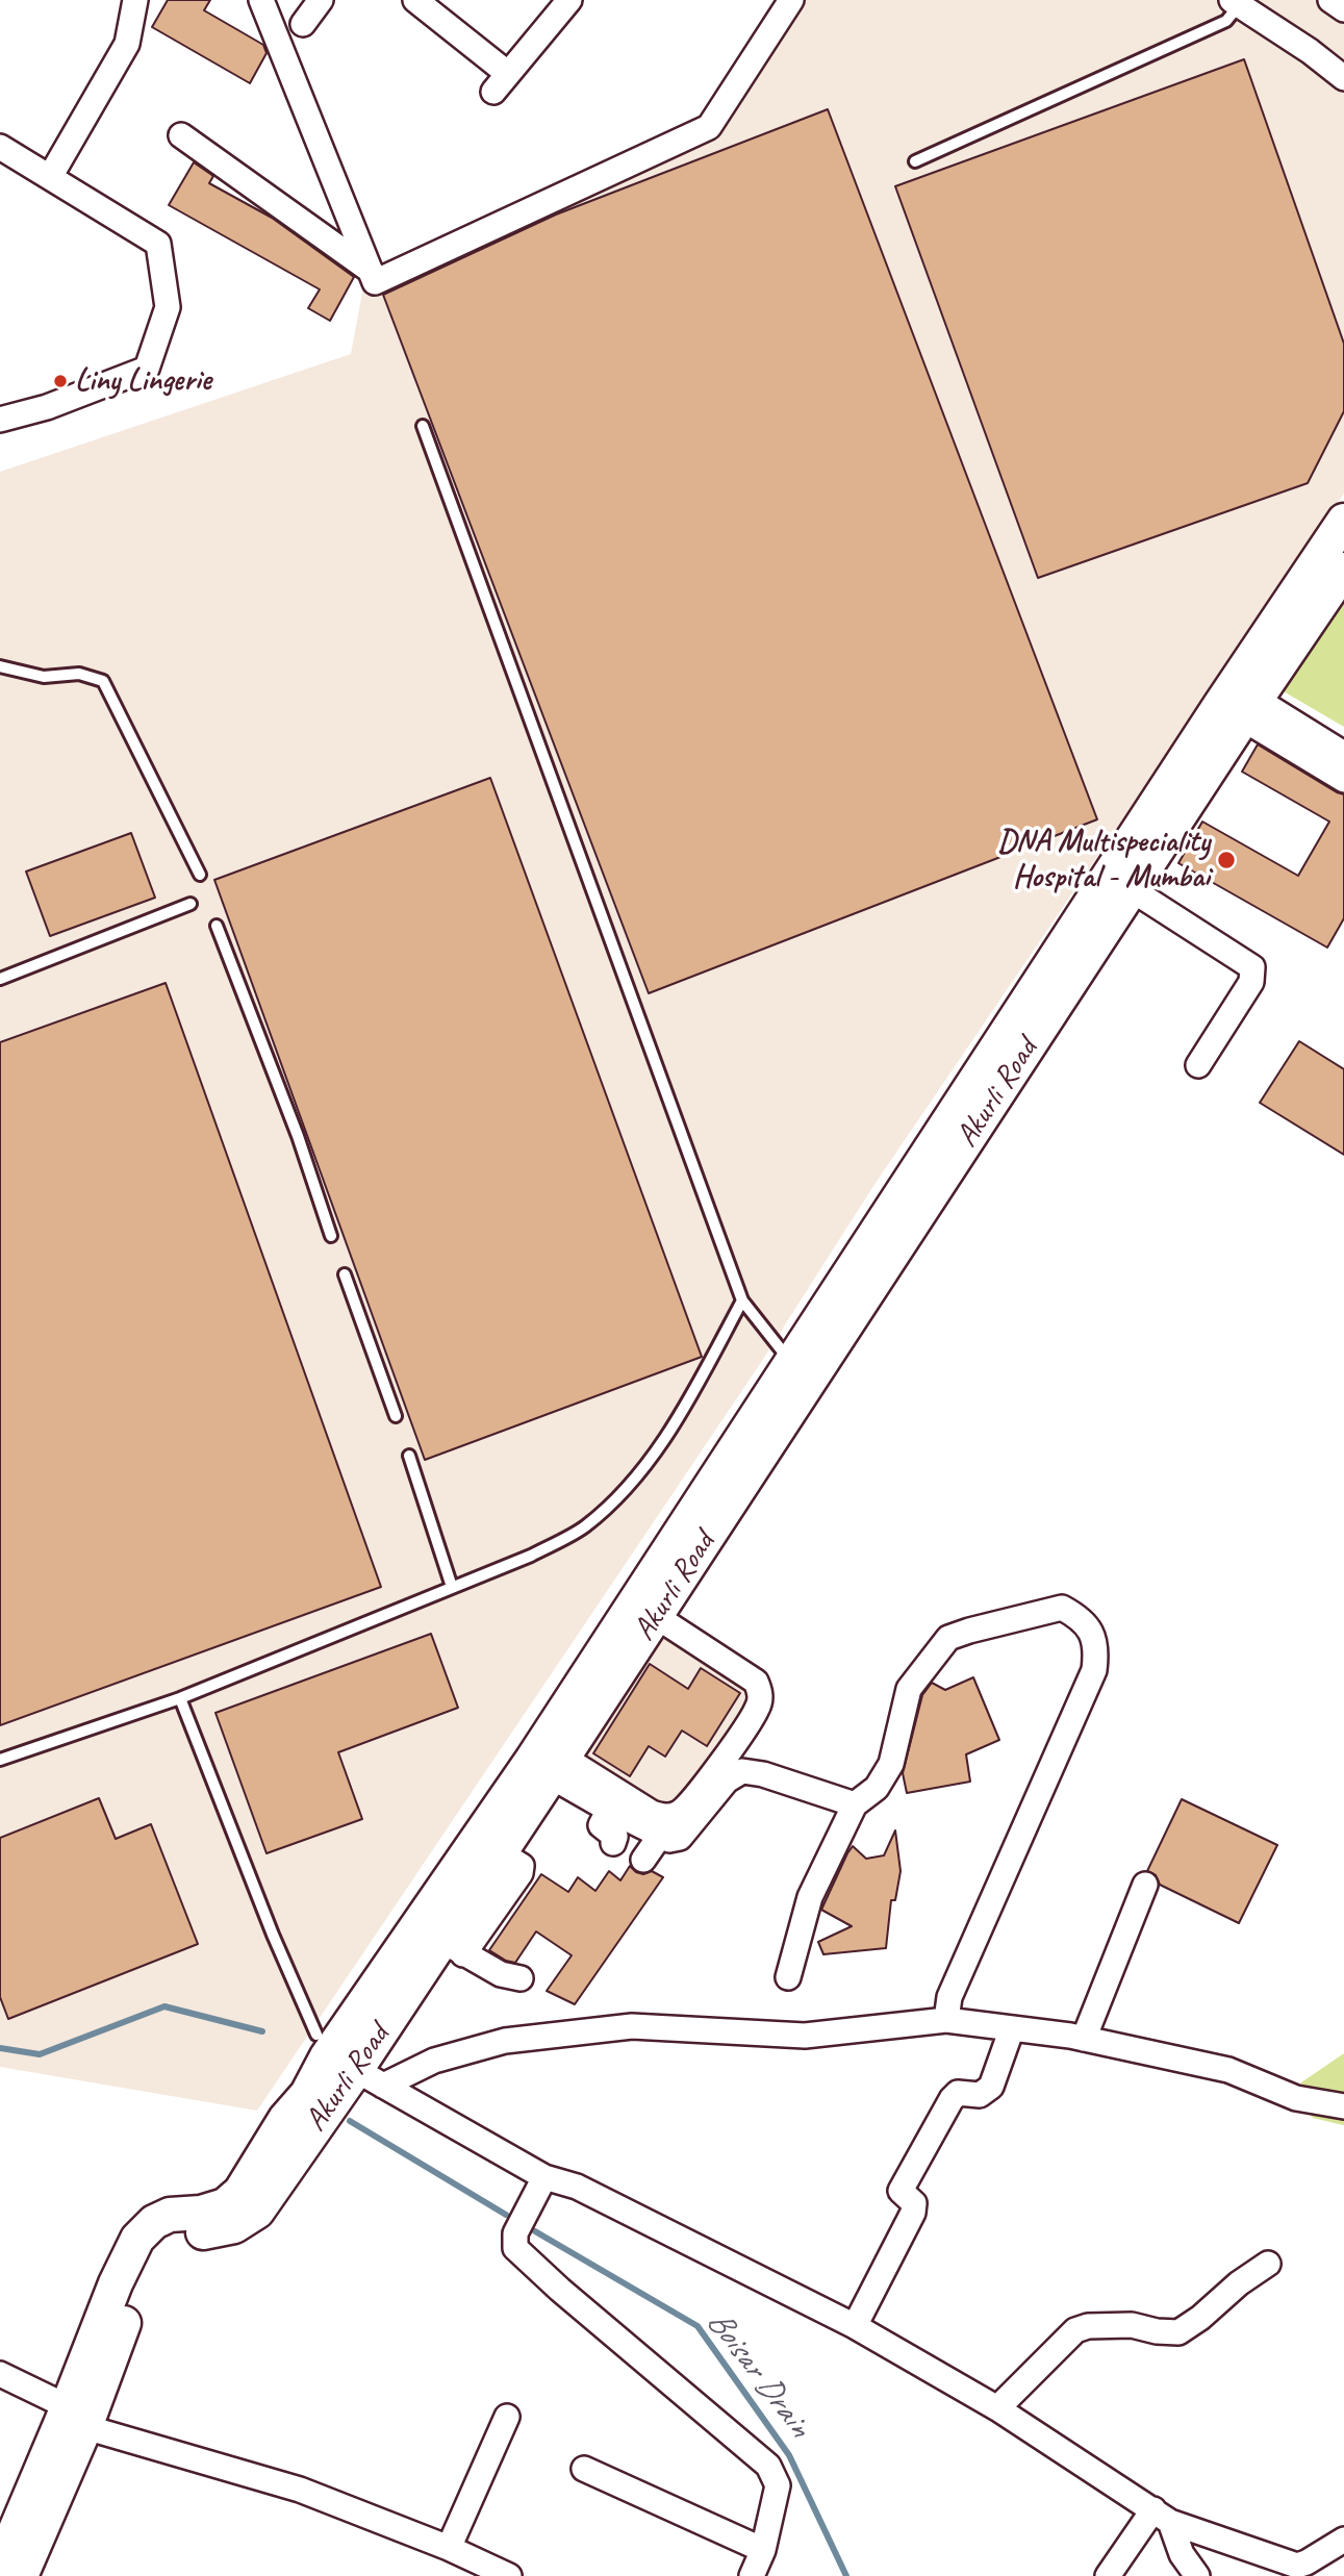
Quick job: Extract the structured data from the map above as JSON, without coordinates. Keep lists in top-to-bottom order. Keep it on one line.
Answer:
{"streets":{"street":["Akurli Road"]},"water":["Boisar Drain"],"places":["Liny Lingerie","DNA Multispeciality Hospital - Mumbai"]}
